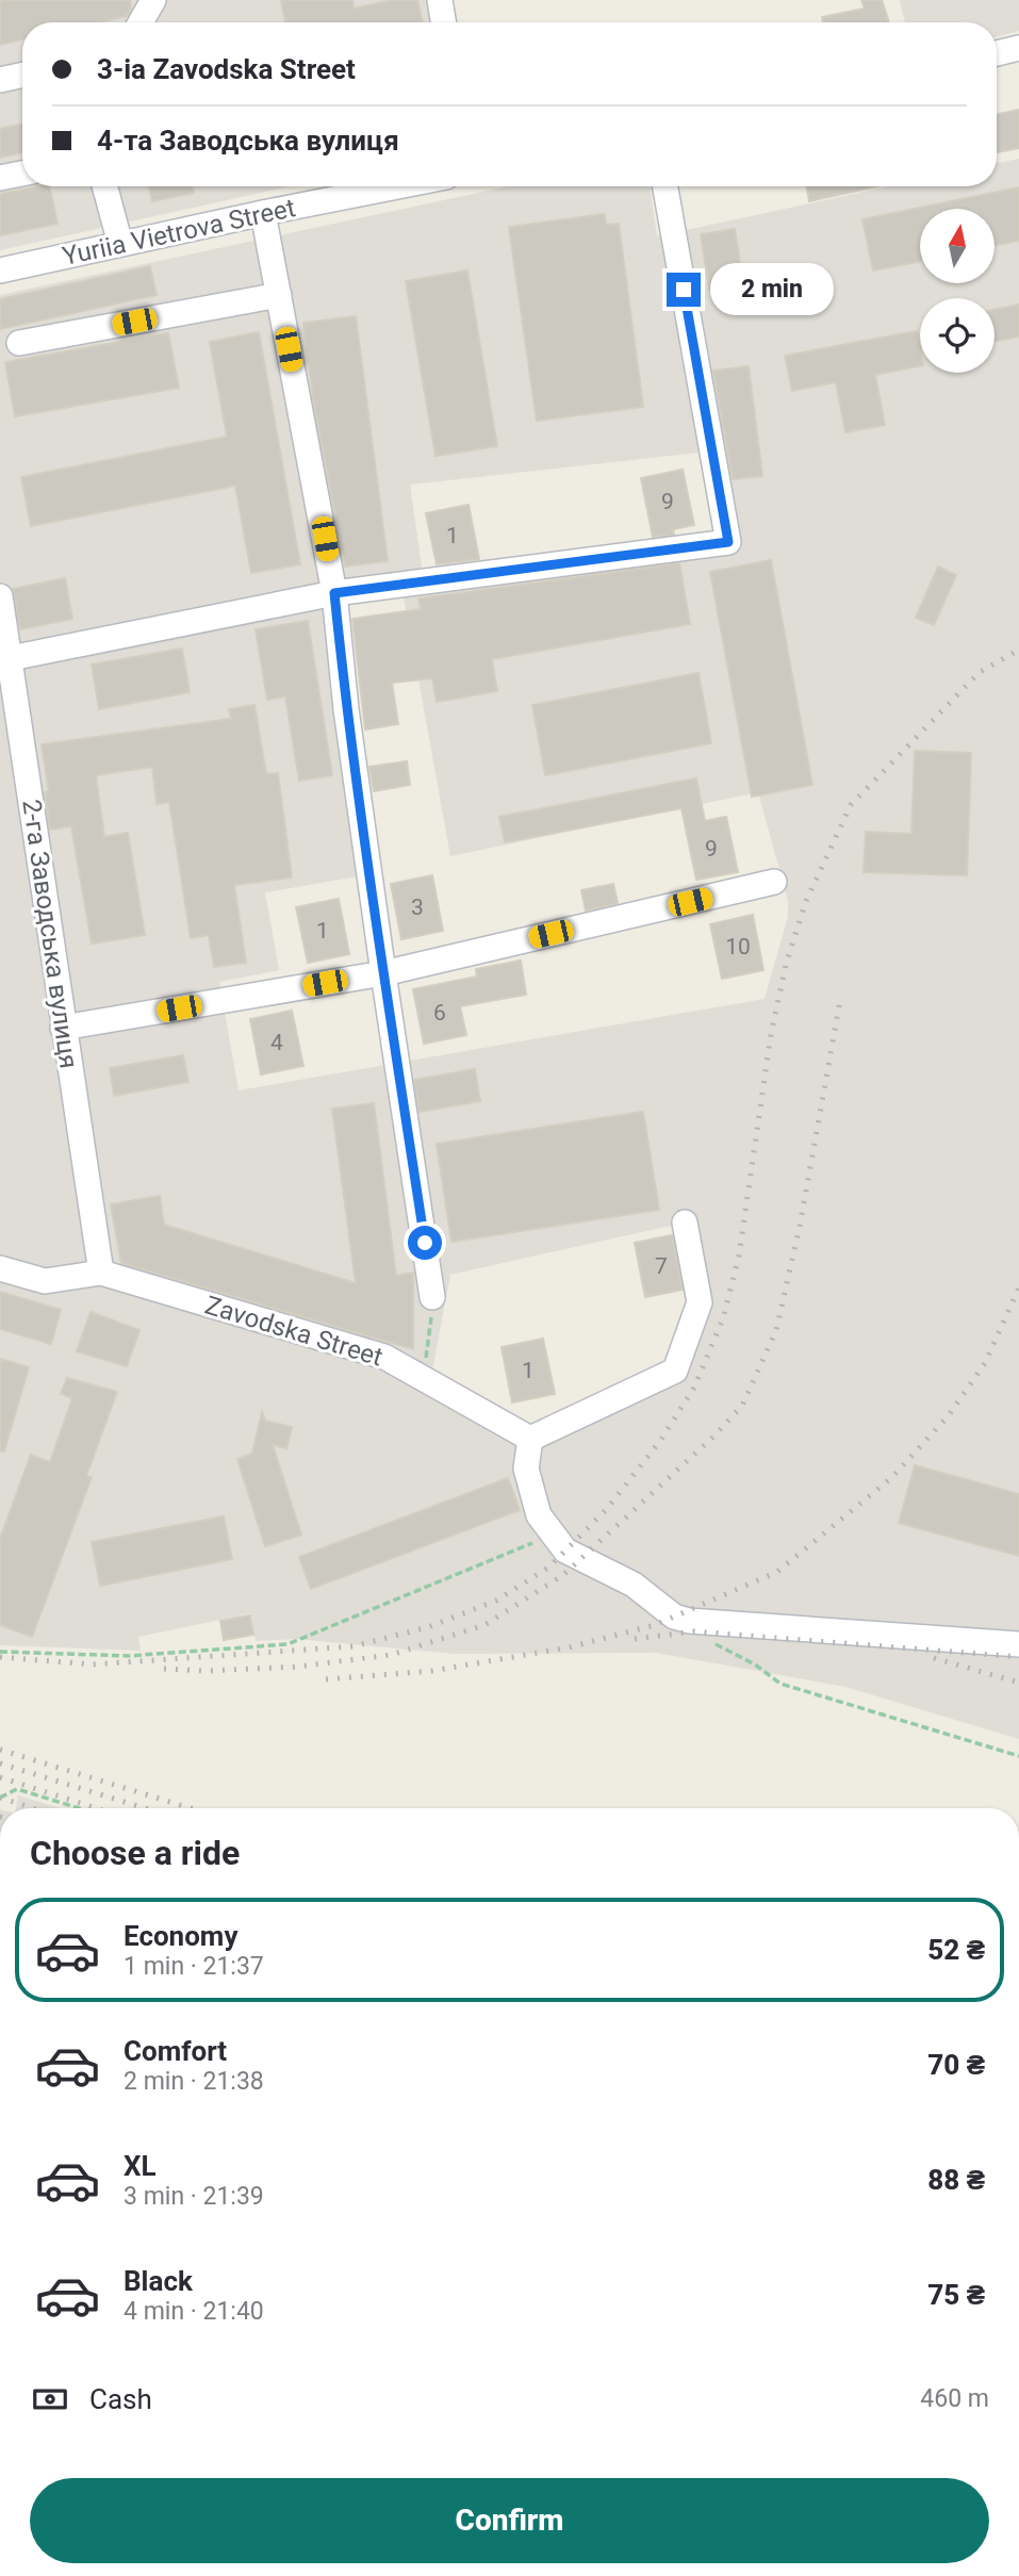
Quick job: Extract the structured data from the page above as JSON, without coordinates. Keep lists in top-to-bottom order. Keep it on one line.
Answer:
{"streets":{"street":["Yuriia Vietrova Street","2-га Заводська вулиця","Zavodska Street"]},"crossings":[["2-га Заводська вулиця","Zavodska Street"]],"house_numbers":["9","1","9","3","1","10","6","4","7","1"],"north":"top","page":{"banner":["3-ia Zavodska Street","4-та Заводська вулиця"],"bubble":"2 min","heading":"Choose a ride","list":[{"name":"Economy","note":"1 min · 21:37","value":"52 ₴"},{"name":"Comfort","note":"2 min · 21:38","value":"70 ₴"},{"name":"XL","note":"3 min · 21:39","value":"88 ₴"},{"name":"Black","note":"4 min · 21:40","value":"75 ₴"}],"pay":["Cash","460 m"],"buttons":"Confirm"}}
